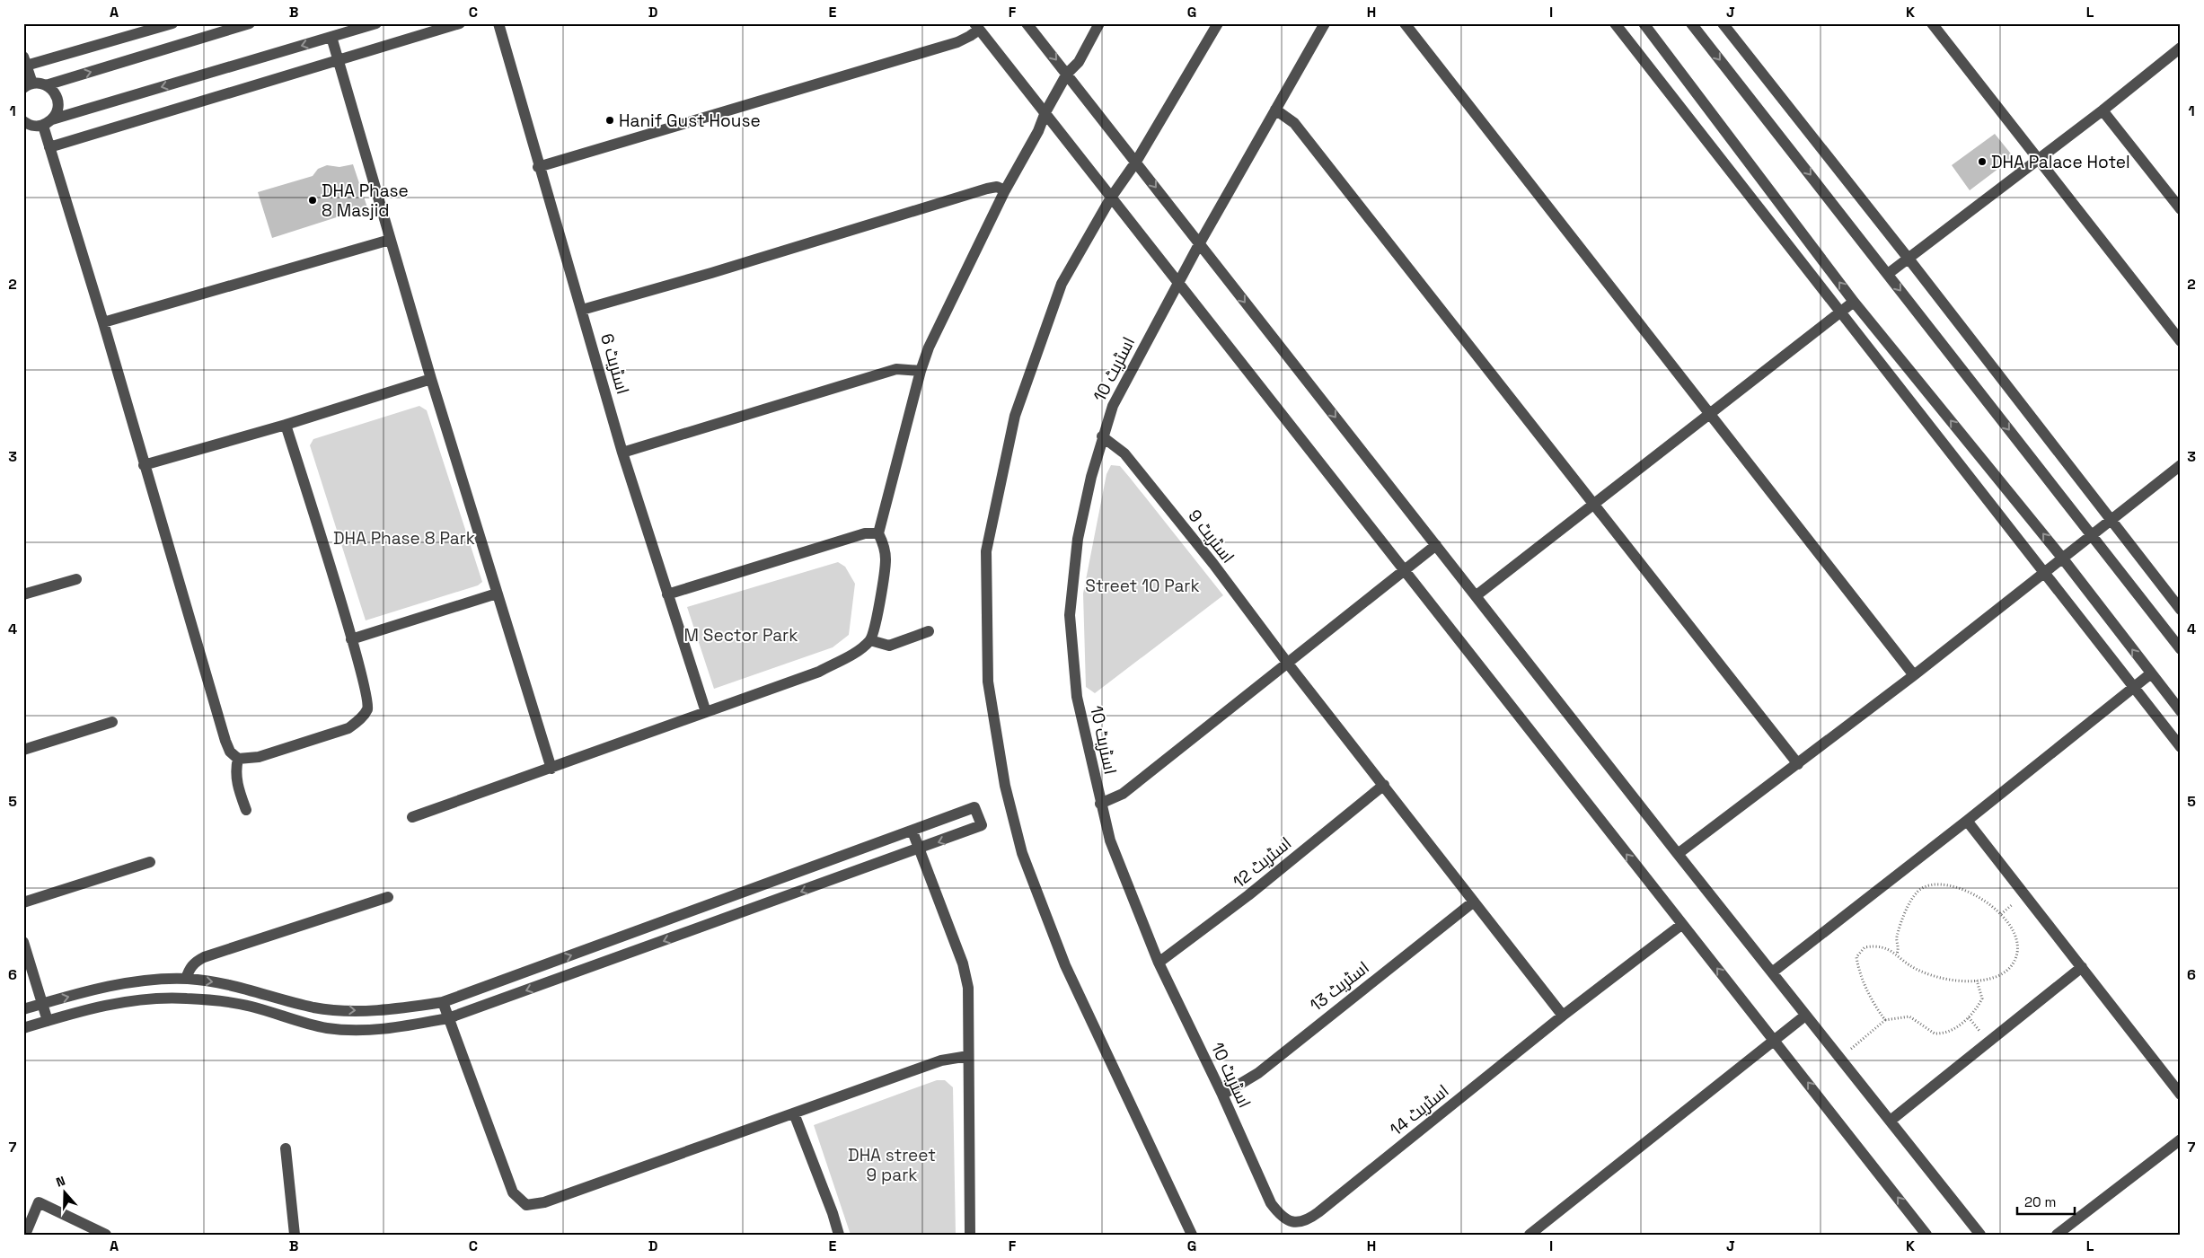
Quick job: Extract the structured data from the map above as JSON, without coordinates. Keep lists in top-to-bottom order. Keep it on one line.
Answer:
{"streets":{"street":["اسٹریٹ 6","اسٹریٹ 10","اسٹریٹ 9","اسٹریٹ 12","اسٹریٹ 13","اسٹریٹ 14"]},"crossings":[["اسٹریٹ 10","اسٹریٹ 9"],["اسٹریٹ 10","اسٹریٹ 12"],["اسٹریٹ 10","اسٹریٹ 13"],["اسٹریٹ 10","اسٹریٹ 14"],["اسٹریٹ 9","اسٹریٹ 12"],["اسٹریٹ 9","اسٹریٹ 13"],["اسٹریٹ 9","اسٹریٹ 14"]],"parks":["DHA Phase 8 Park","Street 10 Park","M Sector Park","DHA street 9 park"],"places":["Hanif Gust House","DHA Palace Hotel","DHA Phase 8 Masjid"],"scale_bar":"20 m","north":"top","grid":{"columns":["A","B","C","D","E","F","G","H","I","J","K","L"],"rows":["1","2","3","4","5","6","7"]}}
